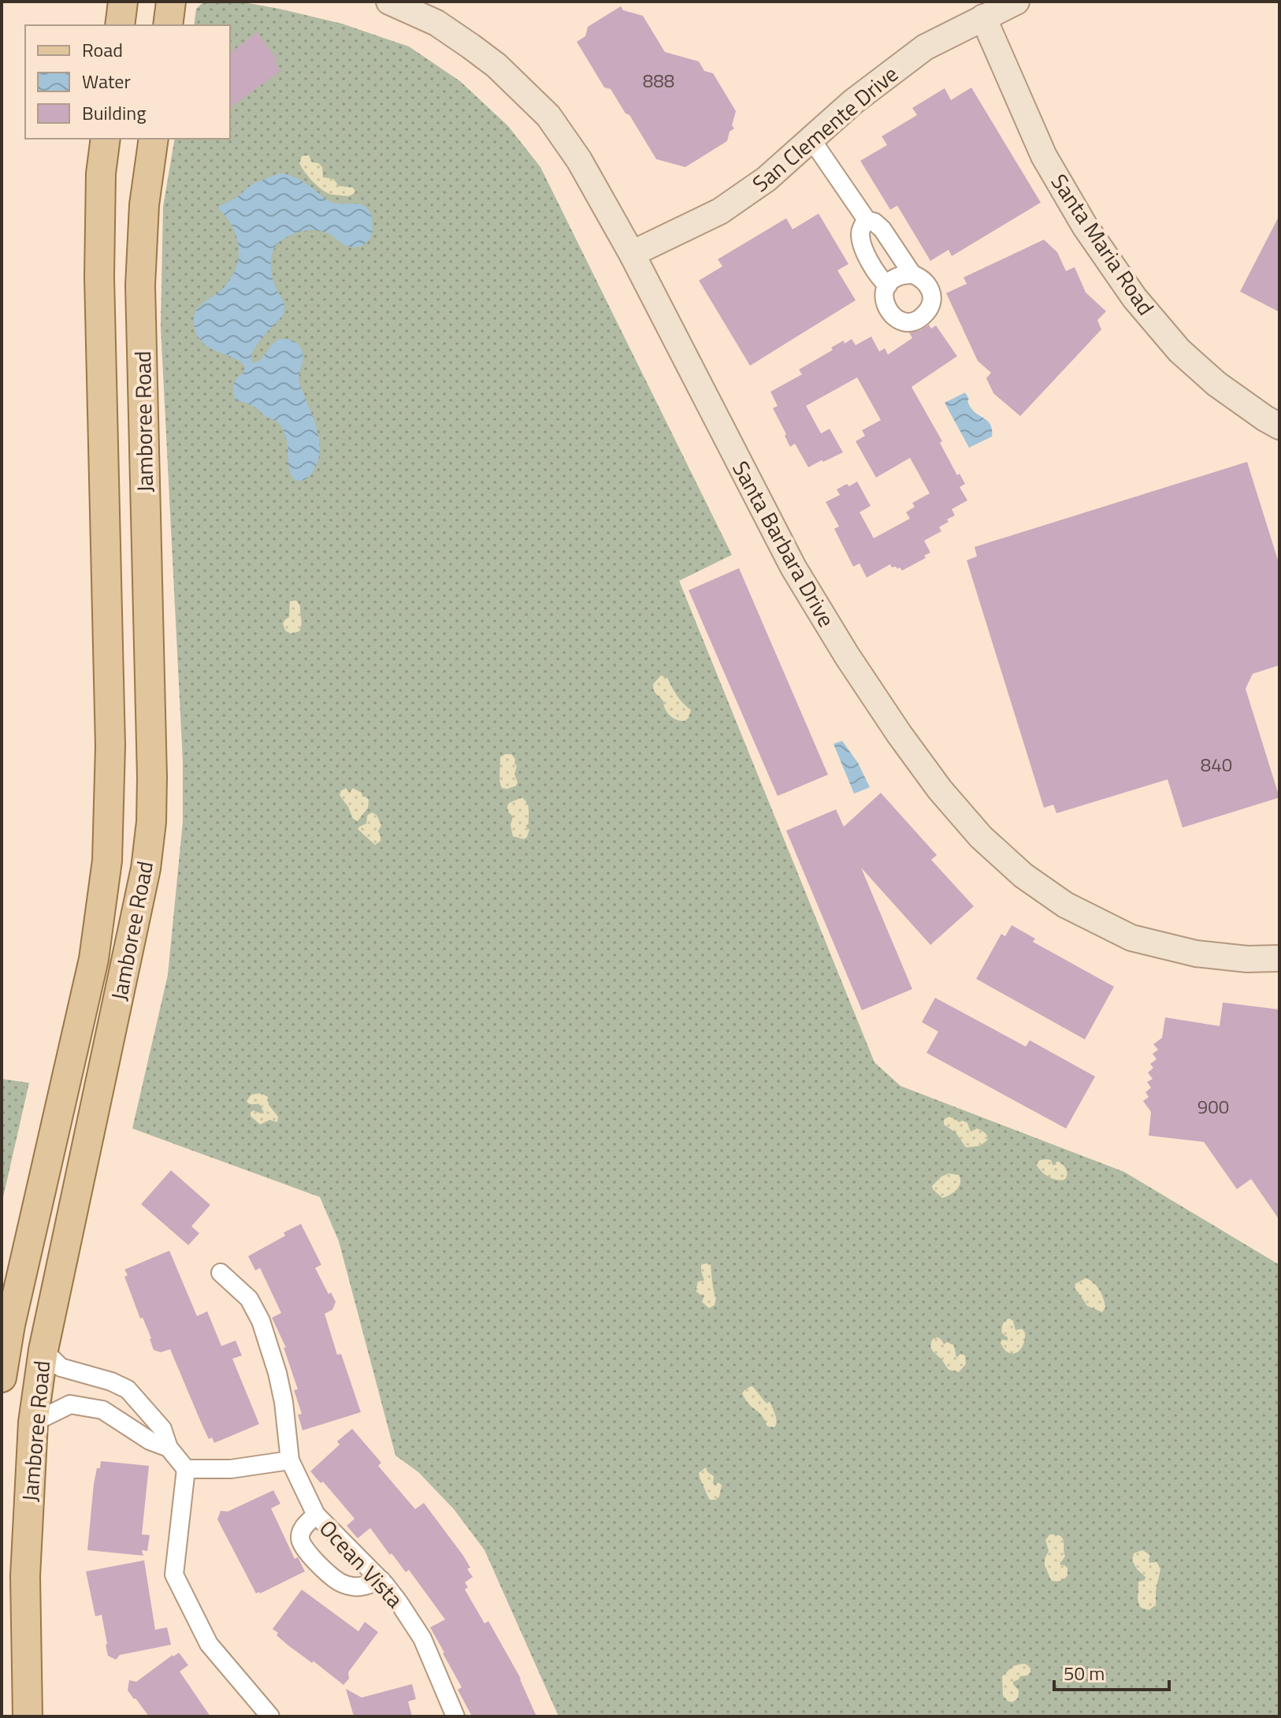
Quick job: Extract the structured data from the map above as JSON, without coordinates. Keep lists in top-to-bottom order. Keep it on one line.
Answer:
{"streets":{"main road":["San Clemente Drive","Santa Maria Road","Jamboree Road","Santa Barbara Drive"],"street":["Ocean Vista"]},"crossings":[["San Clemente Drive","Santa Maria Road"],["San Clemente Drive","Santa Barbara Drive"]],"house_numbers":["888","840","900"],"legend":["Road","Water","Building"],"scale_bar":"50 m"}
